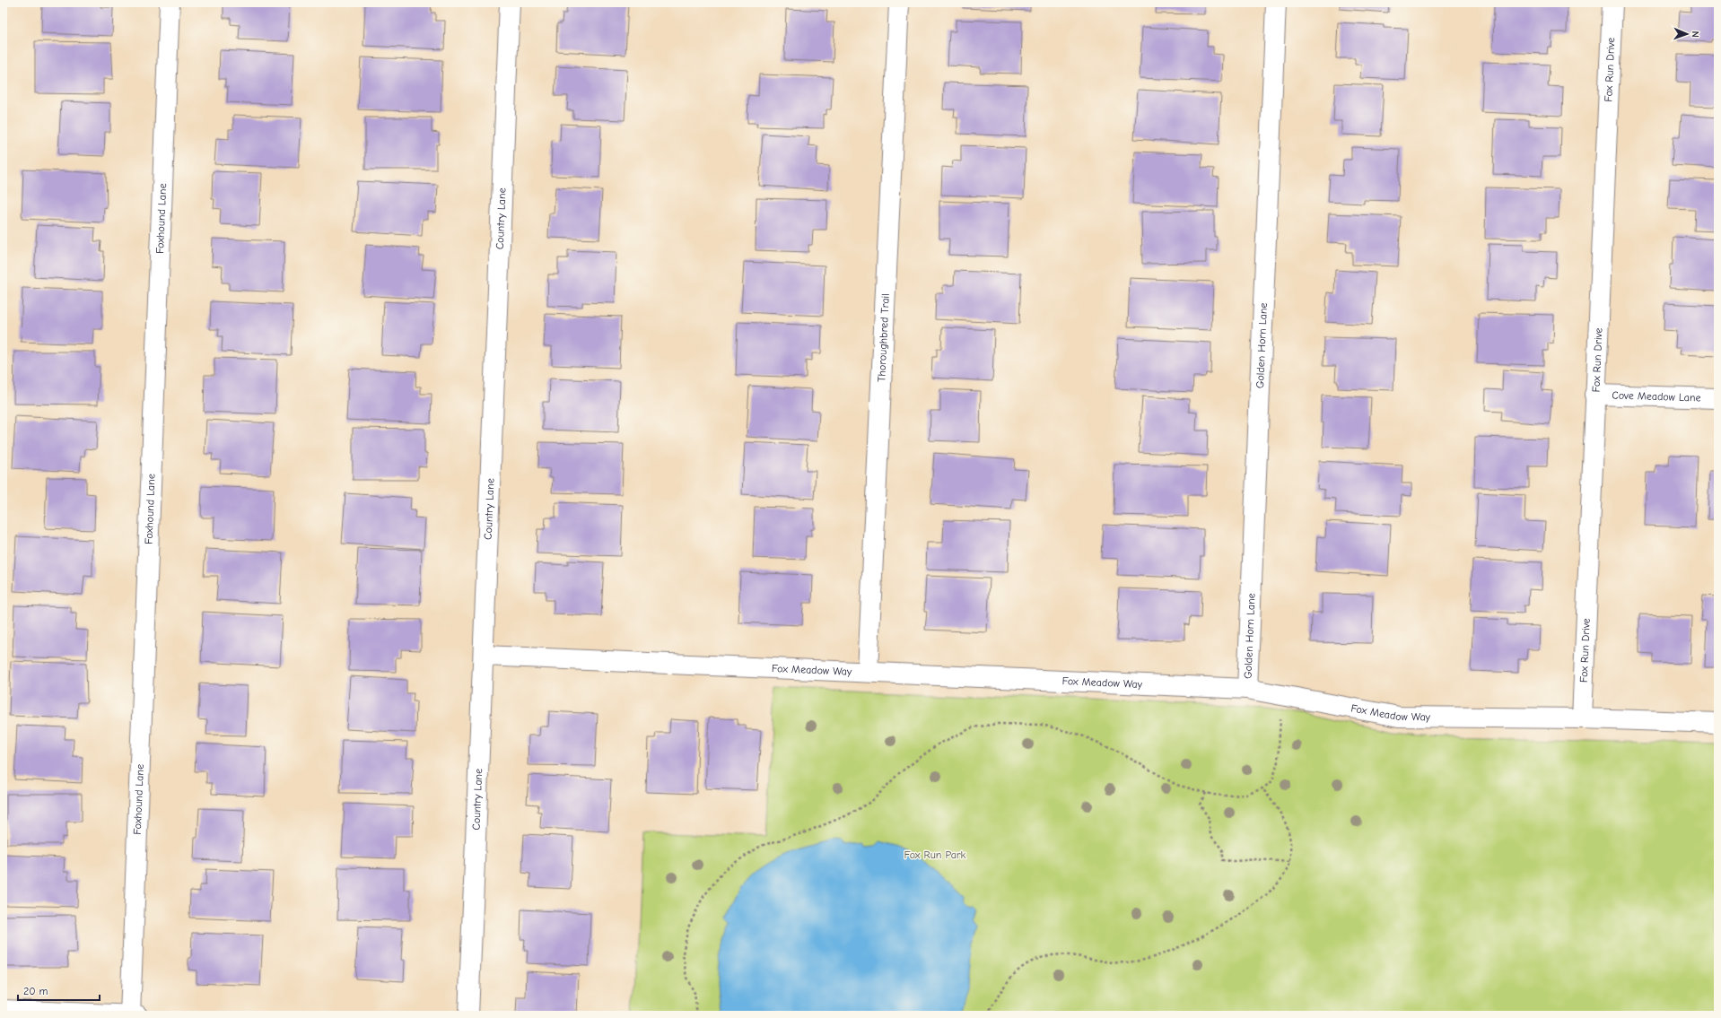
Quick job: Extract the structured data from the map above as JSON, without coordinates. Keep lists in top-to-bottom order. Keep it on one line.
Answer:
{"streets":{"street":["Fox Run Drive","Foxhound Lane","Country Lane","Thoroughbred Trail","Golden Horn Lane","Cove Meadow Lane","Fox Meadow Way"]},"crossings":[["Fox Run Drive","Cove Meadow Lane"],["Fox Run Drive","Fox Meadow Way"],["Country Lane","Fox Meadow Way"],["Thoroughbred Trail","Fox Meadow Way"],["Golden Horn Lane","Fox Meadow Way"]],"parks":["Fox Run Park"],"scale_bar":"20 m","north":"right"}
